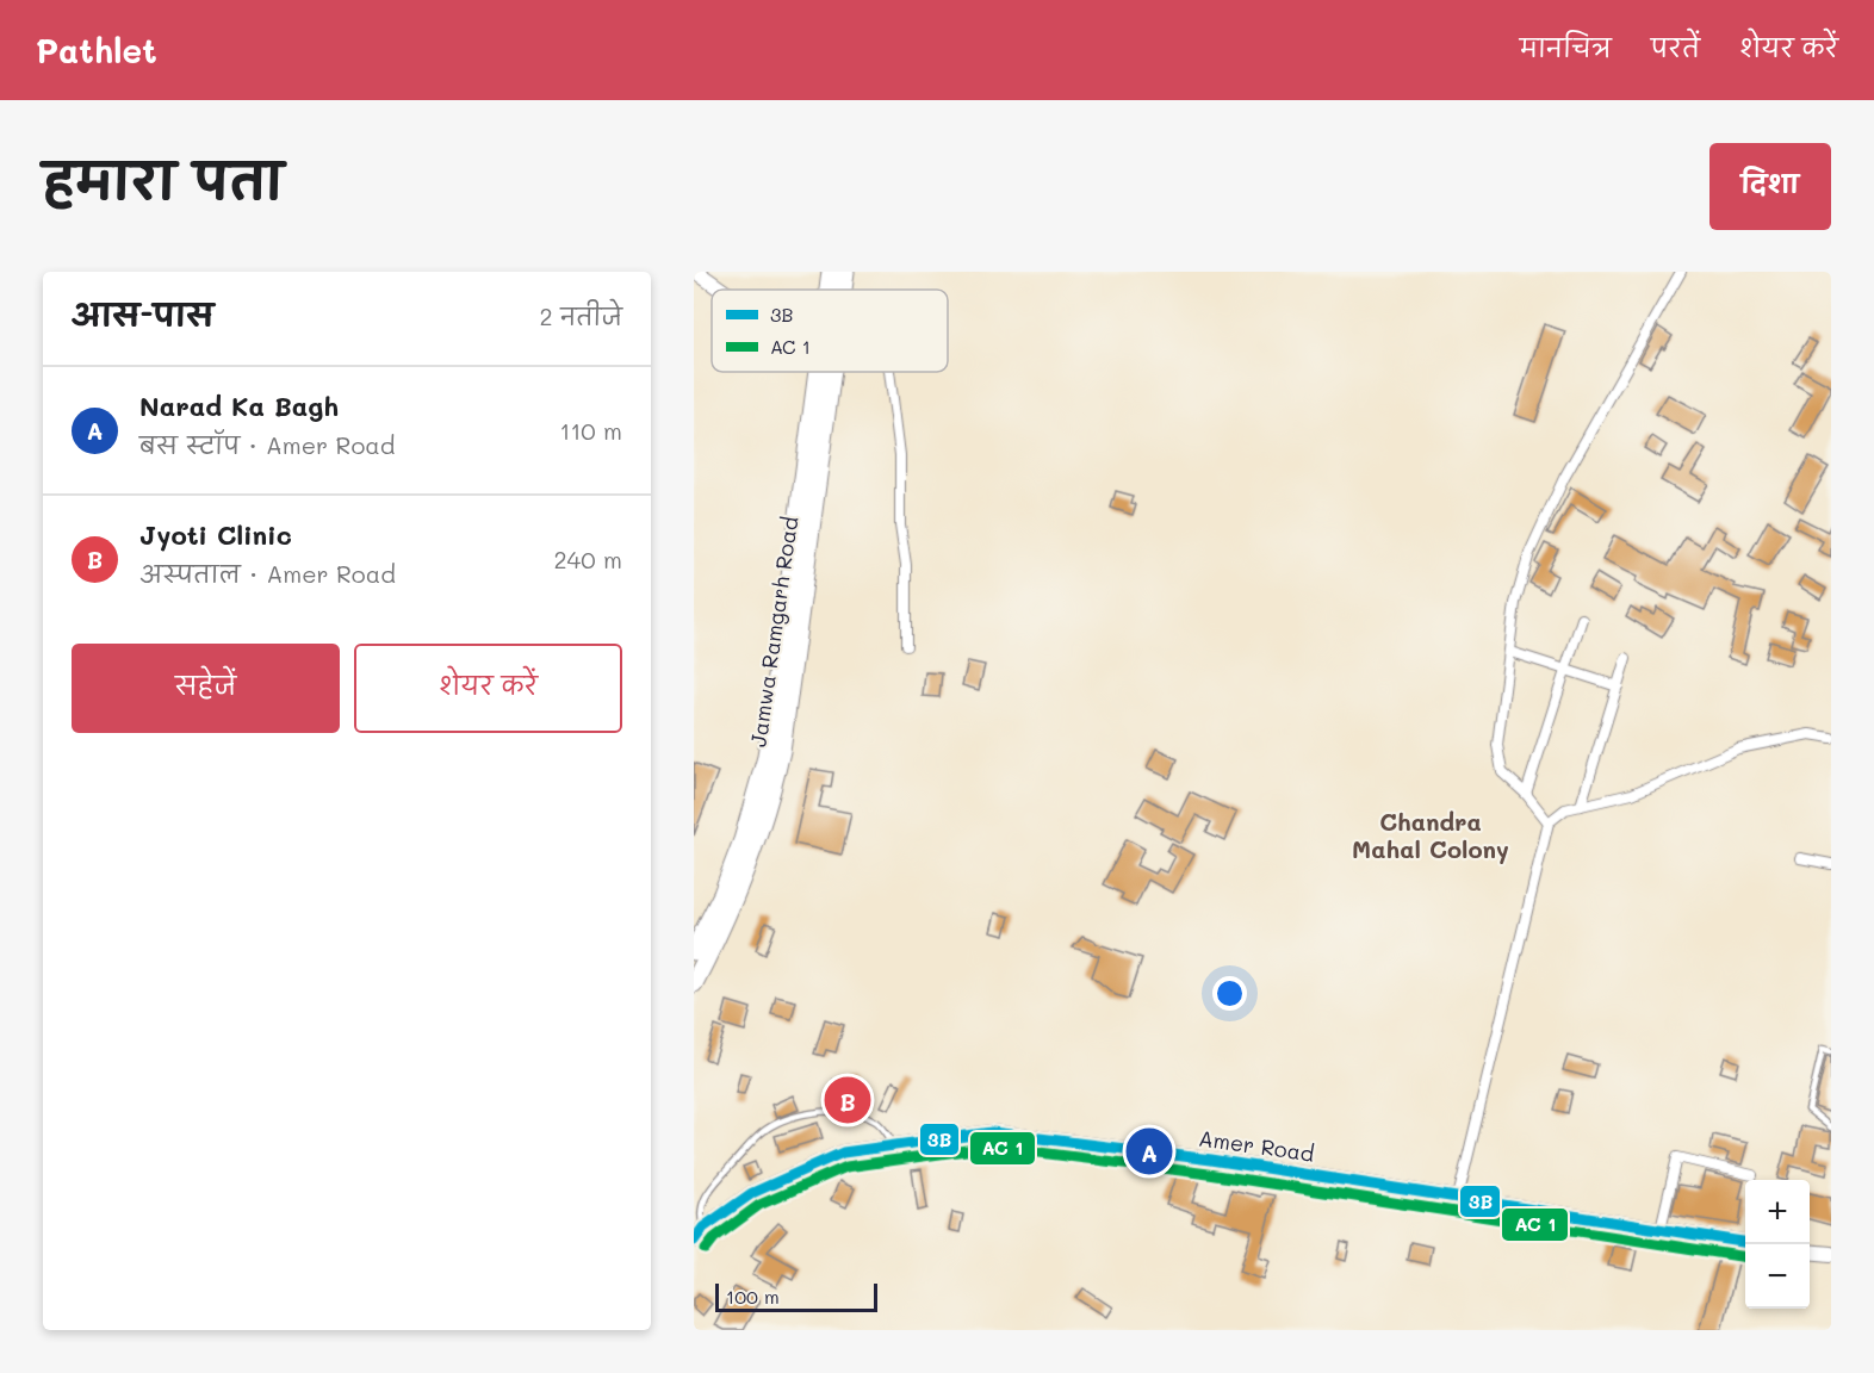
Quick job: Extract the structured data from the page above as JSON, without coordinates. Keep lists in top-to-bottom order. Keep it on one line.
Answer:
{"streets":{"highway":["Jamwa Ramgarh Road"],"main road":["Amer Road"]},"districts":["Chandra Mahal Colony"],"lines":["transit line 3B"],"legend":["3B","AC 1"],"scale_bar":"100 m","page":{"header":"Pathlet","nav":["मानचित्र","परतें","शेयर करें"],"title":"हमारा पता","buttons":["दिशा",["सहेजें","शेयर करें"]],"heading":["आस-पास","2 नतीजे"],"list":[{"mark":"A","name":"Narad Ka Bagh","note":"बस स्टॉप · Amer Road","value":"110 m"},{"mark":"B","name":"Jyoti Clinic","note":"अस्पताल · Amer Road","value":"240 m"}],"pins":["B","A"],"map_buttons":["+","−"],"scale":"100 m"}}
